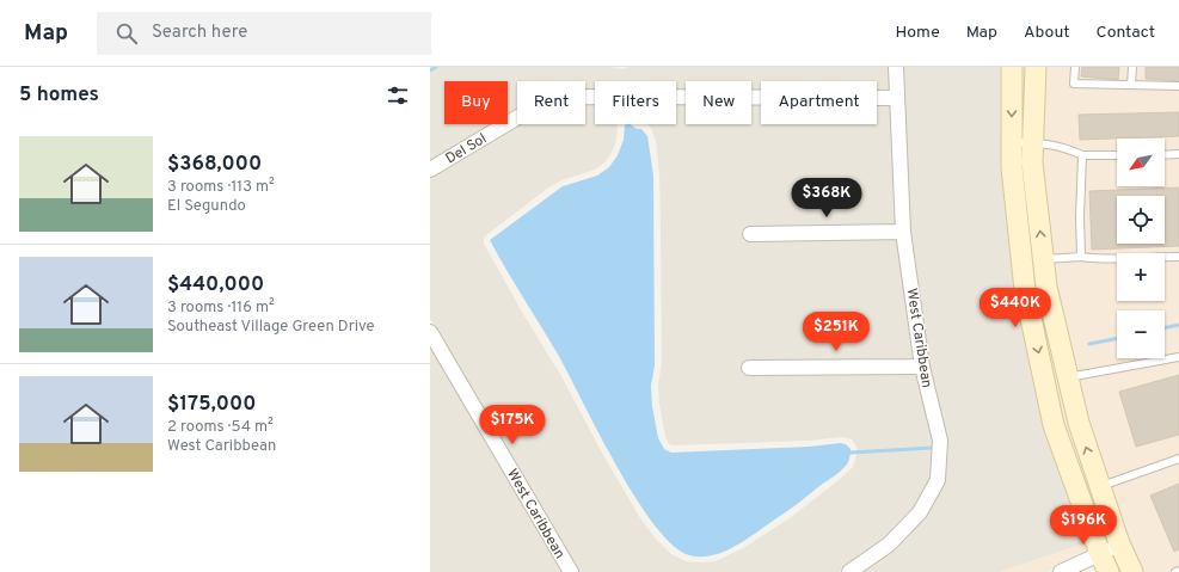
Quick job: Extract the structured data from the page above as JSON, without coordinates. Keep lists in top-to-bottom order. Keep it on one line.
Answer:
{"streets":{"street":["Del Sol","West Caribbean"]},"crossings":[["Del Sol","West Caribbean"]],"north":"bottom left","page":{"header":"Map","search":"Search here","nav":["Home","Map","About","Contact"],"heading":"5 homes","chip":["Buy","Rent","Filters","New","Apartment"],"list":[{"name":"$368,000","note":"3 rooms · 113 m² · El Segundo"},{"name":"$440,000","note":"3 rooms · 116 m² · Southeast Village Green Drive"},{"name":"$175,000","note":"2 rooms · 54 m² · West Caribbean"}],"map_buttons":["+","−"],"price":["$368K","$440K","$251K","$175K","$196K"]}}
